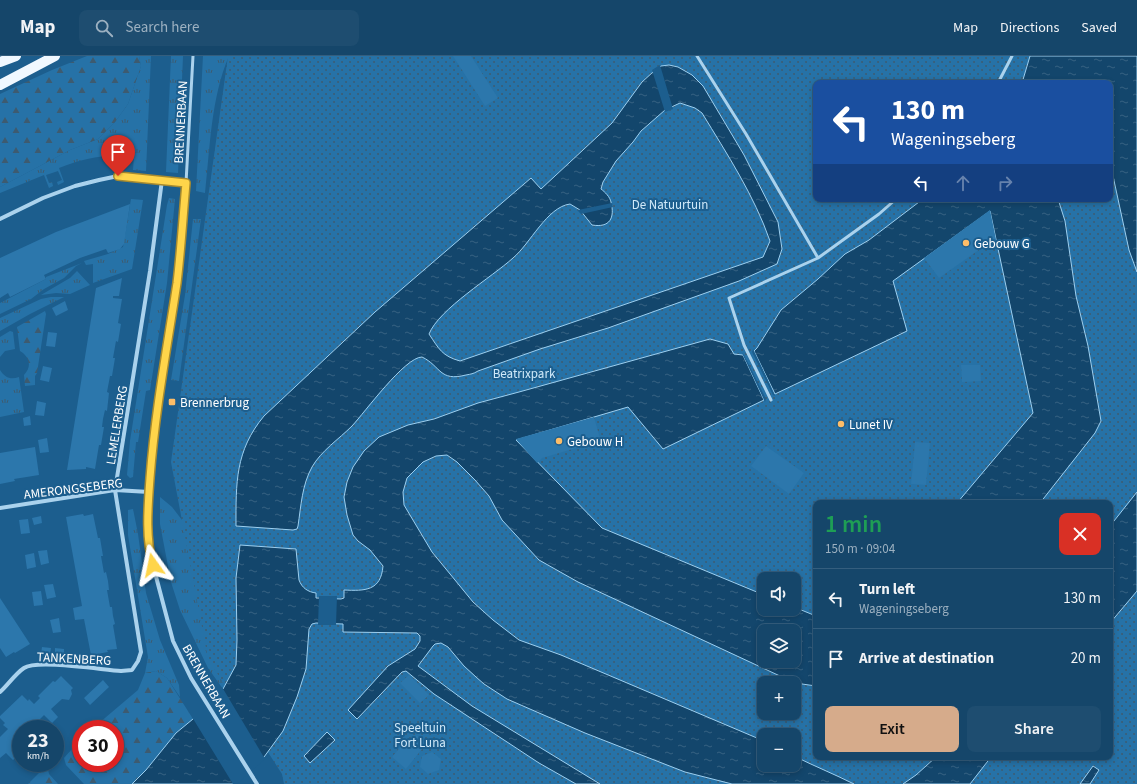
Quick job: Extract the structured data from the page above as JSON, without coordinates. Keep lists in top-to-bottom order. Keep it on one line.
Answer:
{"streets":{"street":["BRENNERBAAN","LEMELERBERG","AMERONGSEBERG","TANKENBERG"]},"crossings":[["BRENNERBAAN","AMERONGSEBERG"],["LEMELERBERG","AMERONGSEBERG"],["LEMELERBERG","TANKENBERG"]],"parks":["De Natuurtuin","Beatrixpark","Speeltuin Fort Luna"],"places":{"other":["Gebouw G","Lunet IV","Gebouw H"],"transit":["Brennerbrug"]},"page":{"header":"Map","search":"Search here","nav":["Map","Directions","Saved"],"turn":["130 m","Wageningseberg"],"heading":["1 min","150 m · 09:04"],"list":[{"name":"Turn left","note":"Wageningseberg","value":"130 m"},{"name":"Arrive at destination","value":"20 m"}],"map_buttons":["+","−"],"buttons":["Exit","Share"],"speed":"23 km/h","limit":"30"}}
